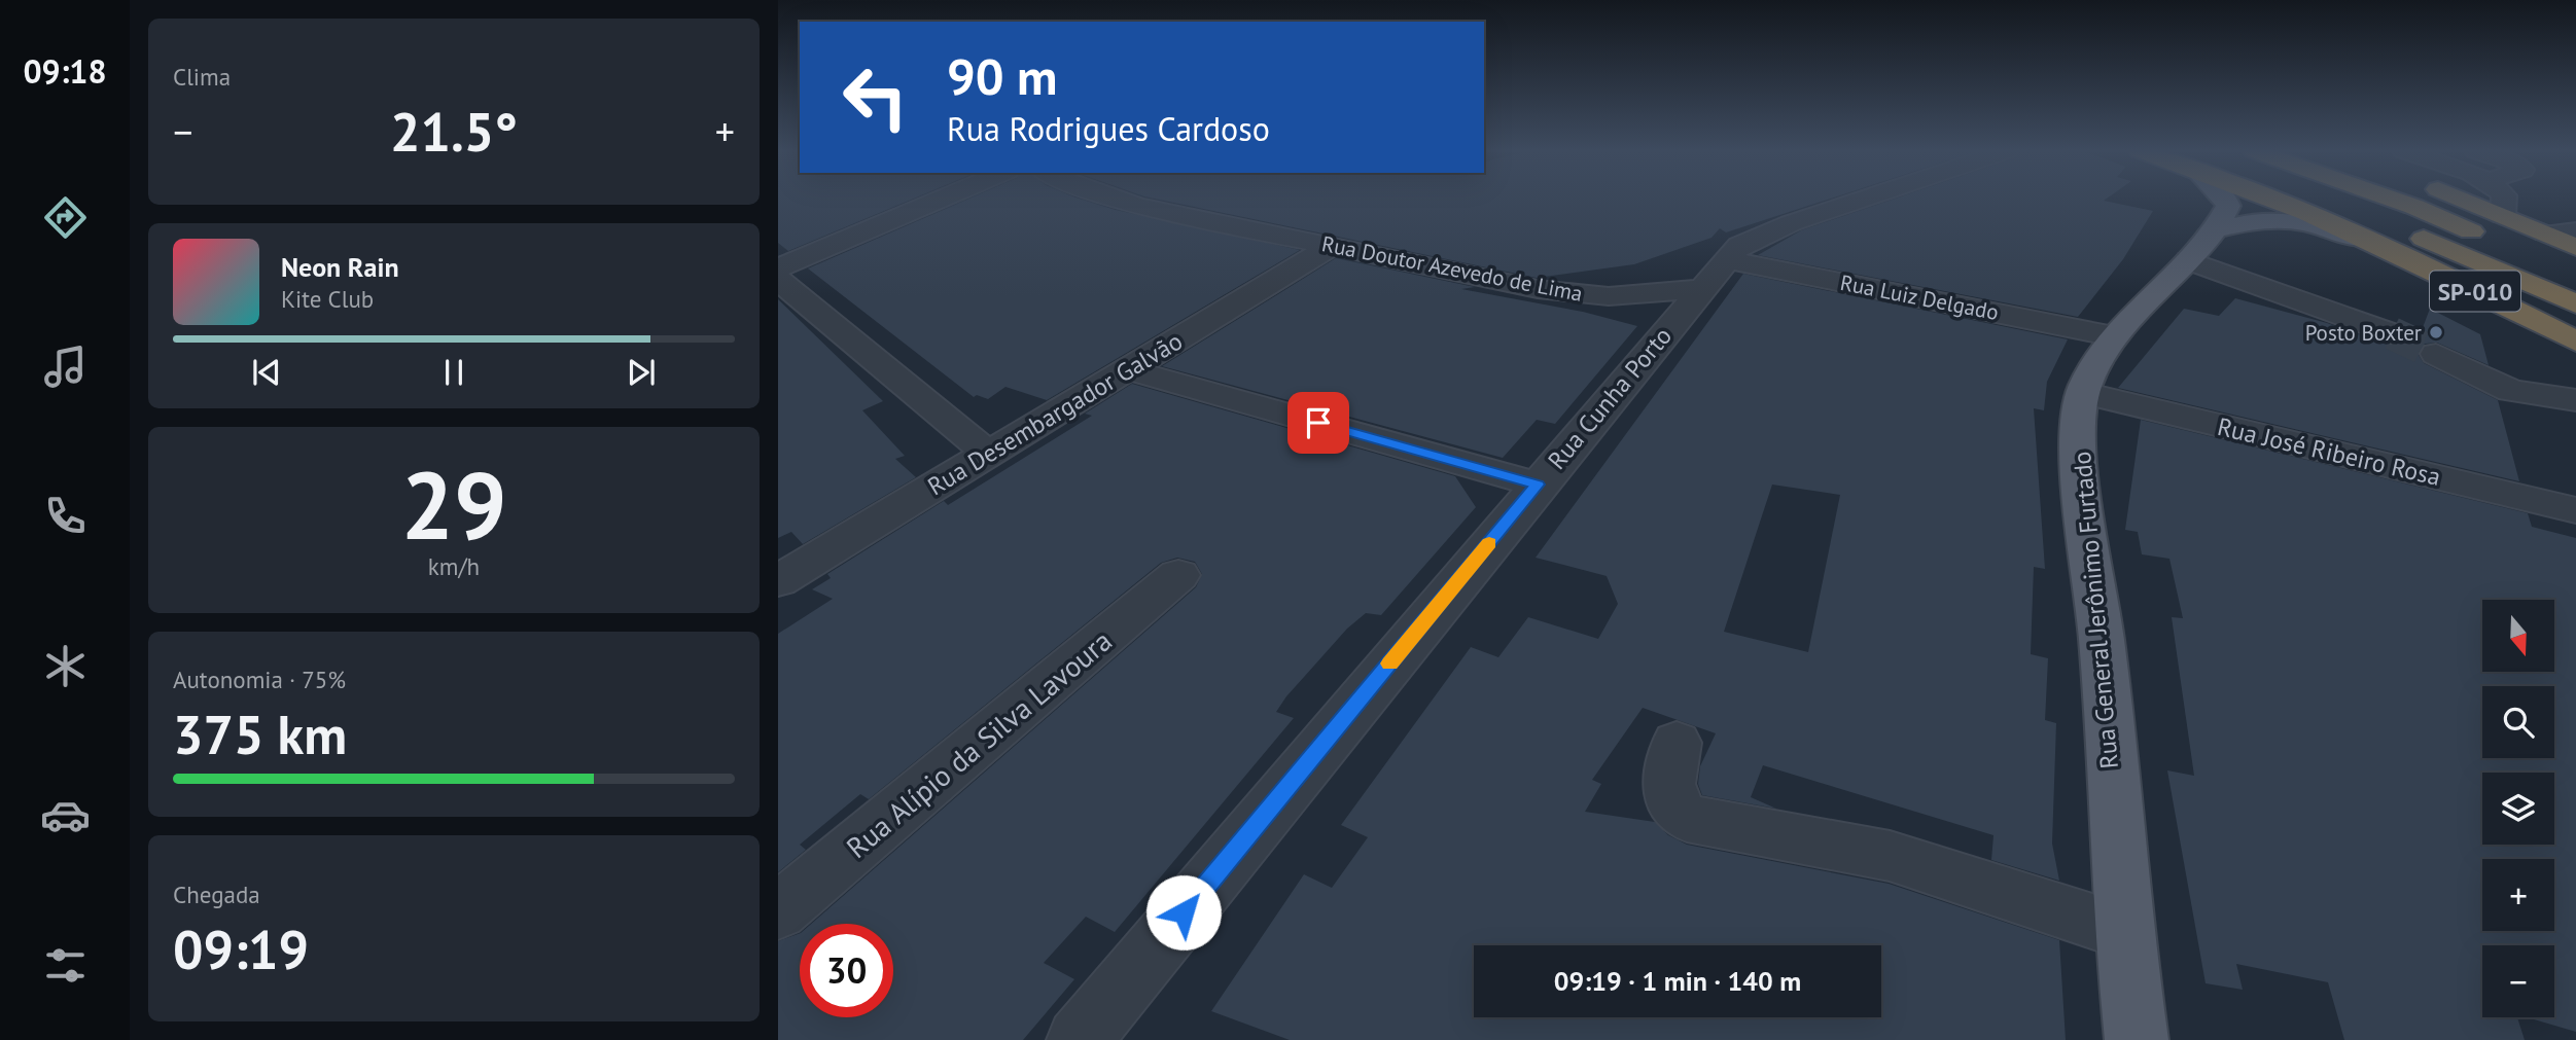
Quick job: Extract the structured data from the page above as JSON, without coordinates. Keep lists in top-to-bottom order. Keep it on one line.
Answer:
{"streets":{"highway":["SP-010"],"main road":["Rua General Jerônimo Furtado"],"street":["Rua Doutor Azevedo de Lima","Rua Luiz Delgado","Rua Cunha Porto","Rua Desembargador Galvão","Rua José Ribeiro Rosa","Rua Alípio da Silva Lavoura"]},"crossings":[["Rua Doutor Azevedo de Lima","Rua Cunha Porto"],["Rua Doutor Azevedo de Lima","Rua Desembargador Galvão"],["Rua Luiz Delgado","Rua General Jerônimo Furtado"],["Rua José Ribeiro Rosa","Rua General Jerônimo Furtado"]],"places":["Posto Boxter"],"north":"bottom","page":{"tabs":"09:18","tile":["Clima",["29","km/h"],["Autonomia · 75%","375 km"],["Chegada","09:19"]],"turn":["90 m","Rua Rodrigues Cardoso"],"heat":["−","21.5°","+"],"song":["Neon Rain","Kite Club"],"map_buttons":["+","−"],"limit":"30","trip":"09:19 · 1 min · 140 m"}}
